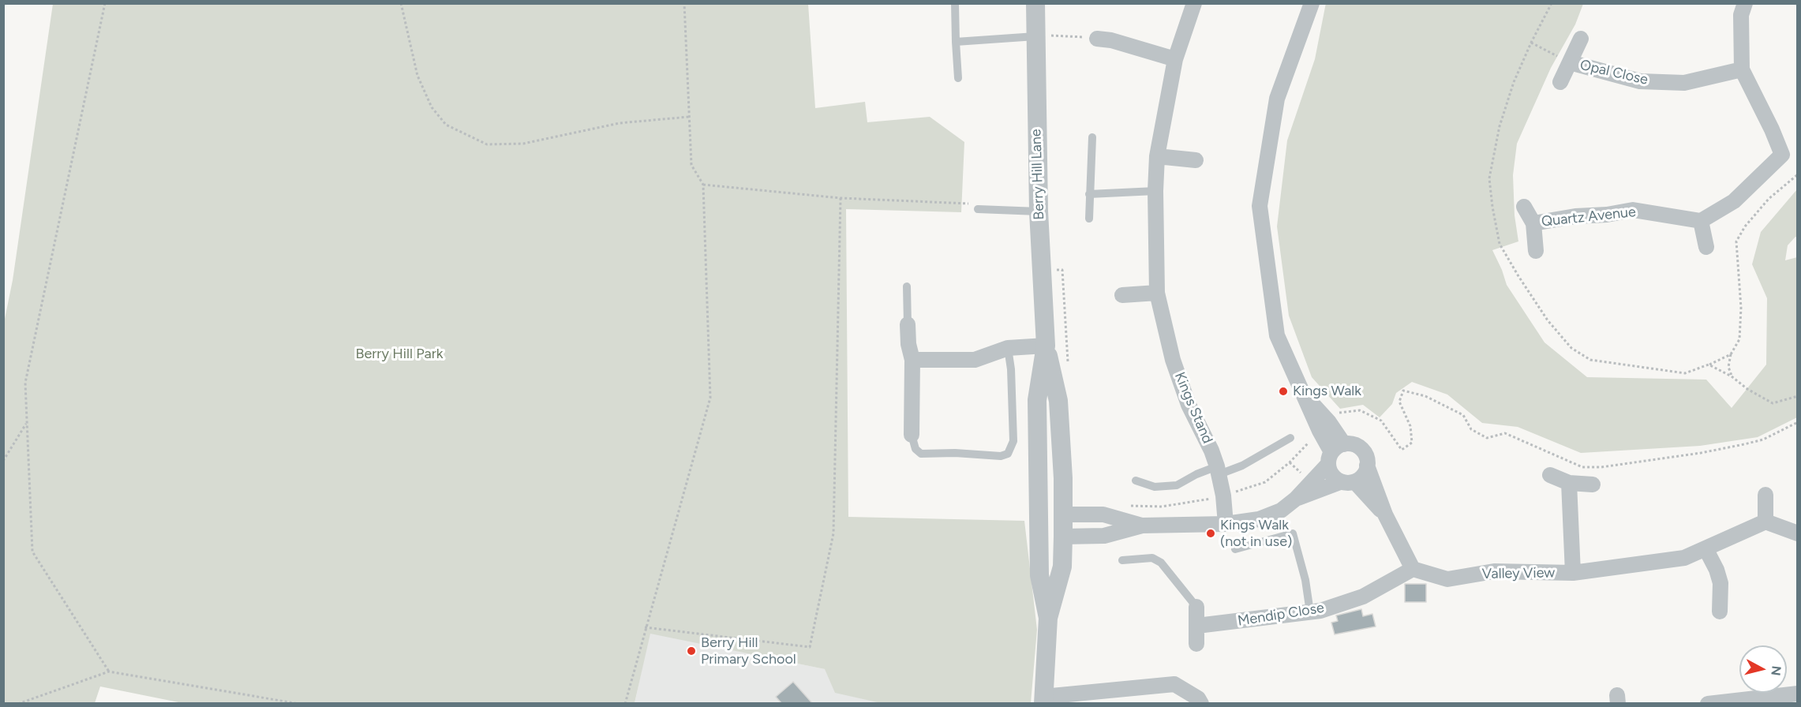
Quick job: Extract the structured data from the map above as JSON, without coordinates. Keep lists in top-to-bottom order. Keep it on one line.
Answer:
{"streets":{"street":["Opal Close","Berry Hill Lane","Quartz Avenue","Kings Stand","Valley View","Mendip Close"]},"crossings":[["Valley View","Mendip Close"]],"parks":["Berry Hill Park"],"places":["Kings Walk","Kings Walk (not in use)","Berry Hill Primary School"],"north":"right"}
